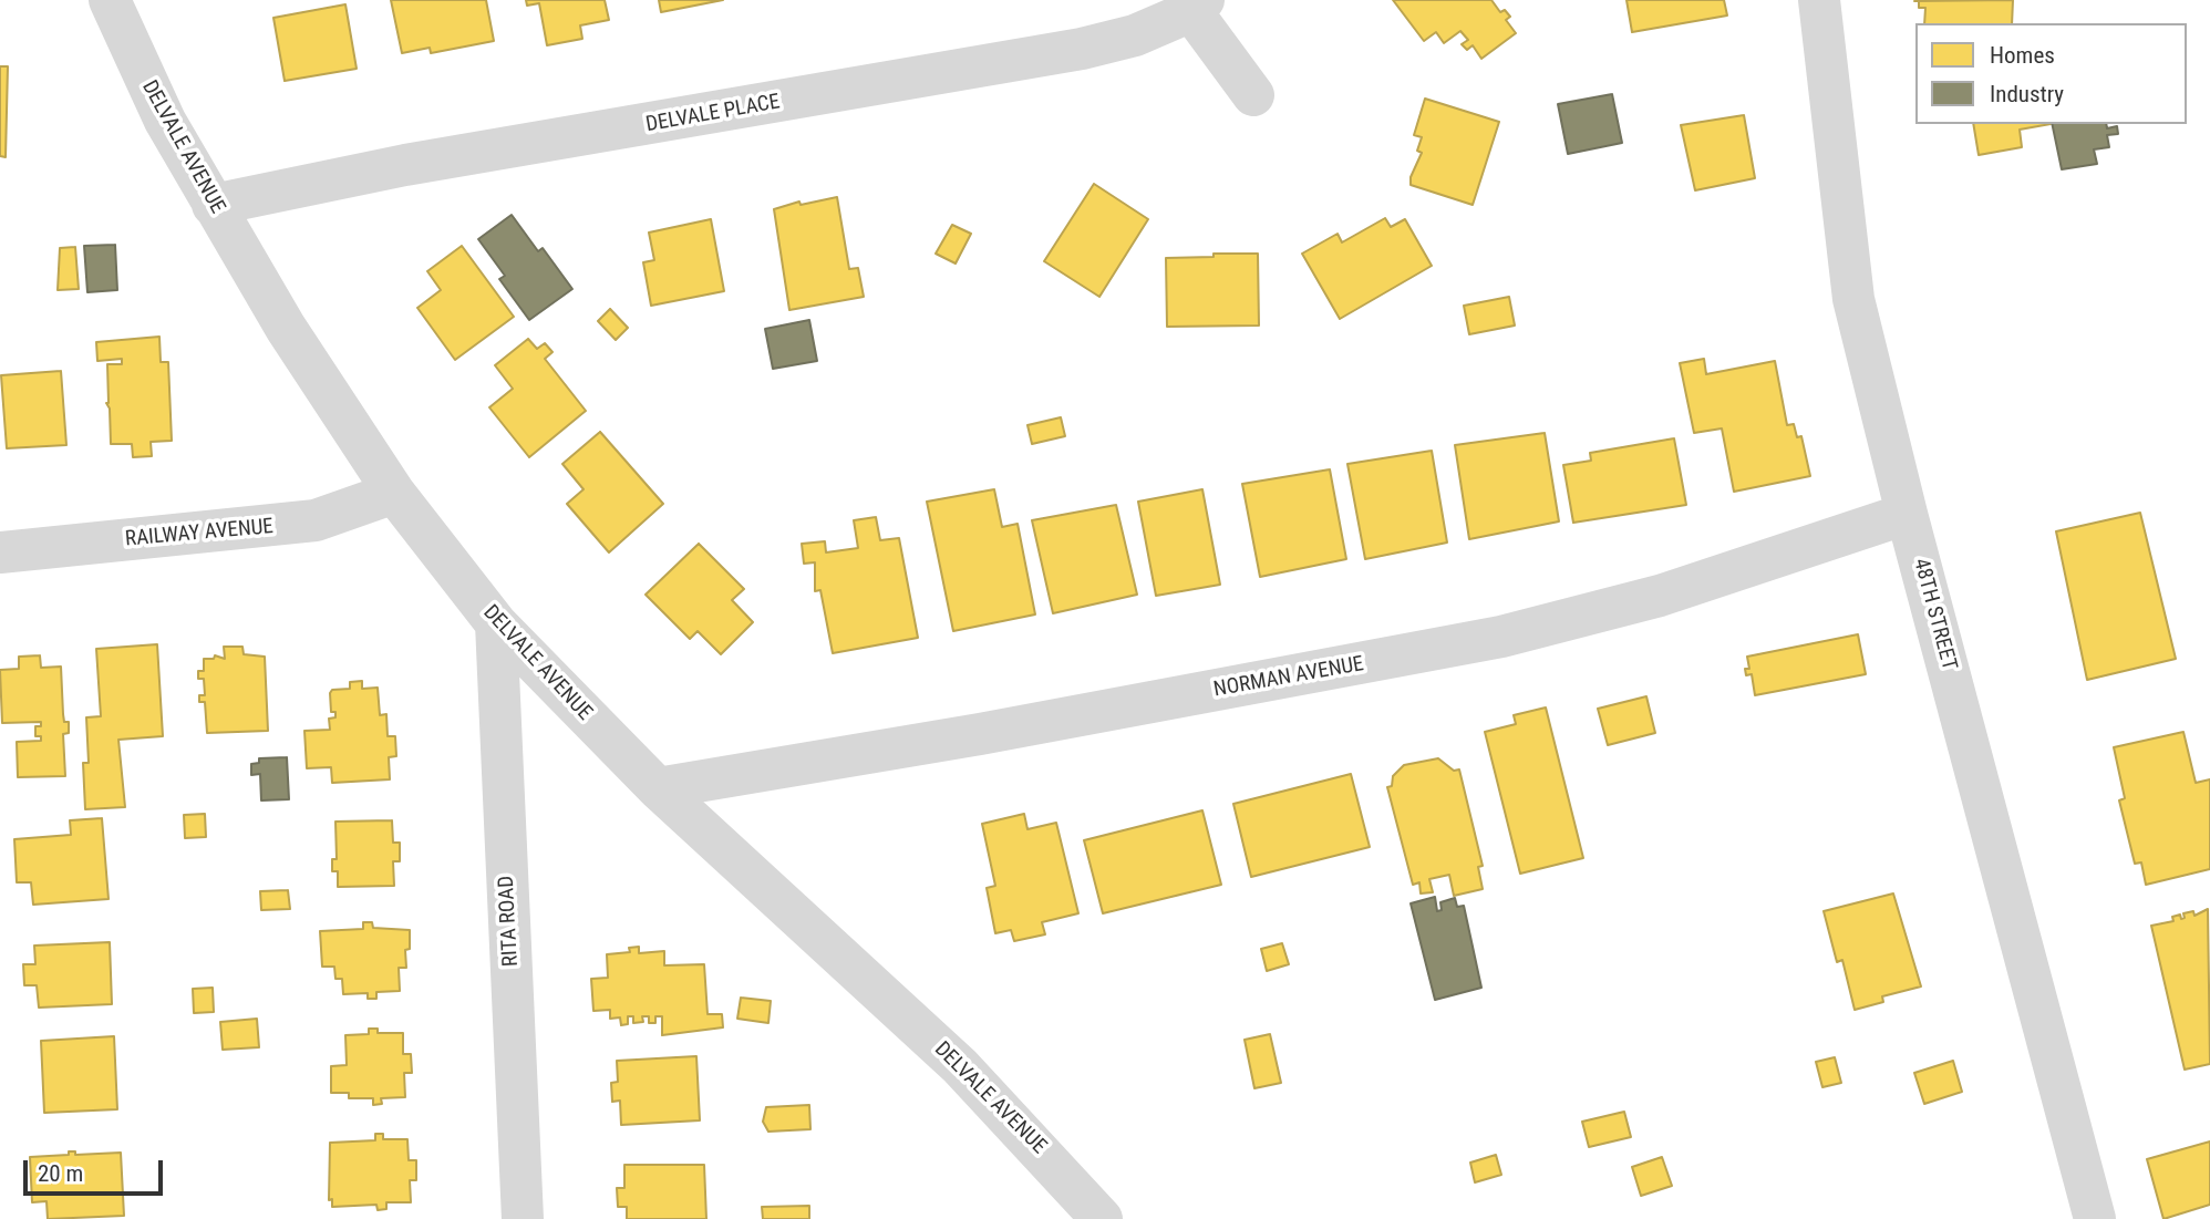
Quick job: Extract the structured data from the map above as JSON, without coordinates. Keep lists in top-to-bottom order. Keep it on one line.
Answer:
{"streets":{"street":["DELVALE PLACE","DELVALE AVENUE","RAILWAY AVENUE","48TH STREET","NORMAN AVENUE","RITA ROAD"]},"crossings":[["DELVALE PLACE","DELVALE AVENUE"],["DELVALE AVENUE","RAILWAY AVENUE"],["DELVALE AVENUE","NORMAN AVENUE"],["DELVALE AVENUE","RITA ROAD"],["48TH STREET","NORMAN AVENUE"]],"legend":["Homes","Industry"],"scale_bar":"20 m"}
